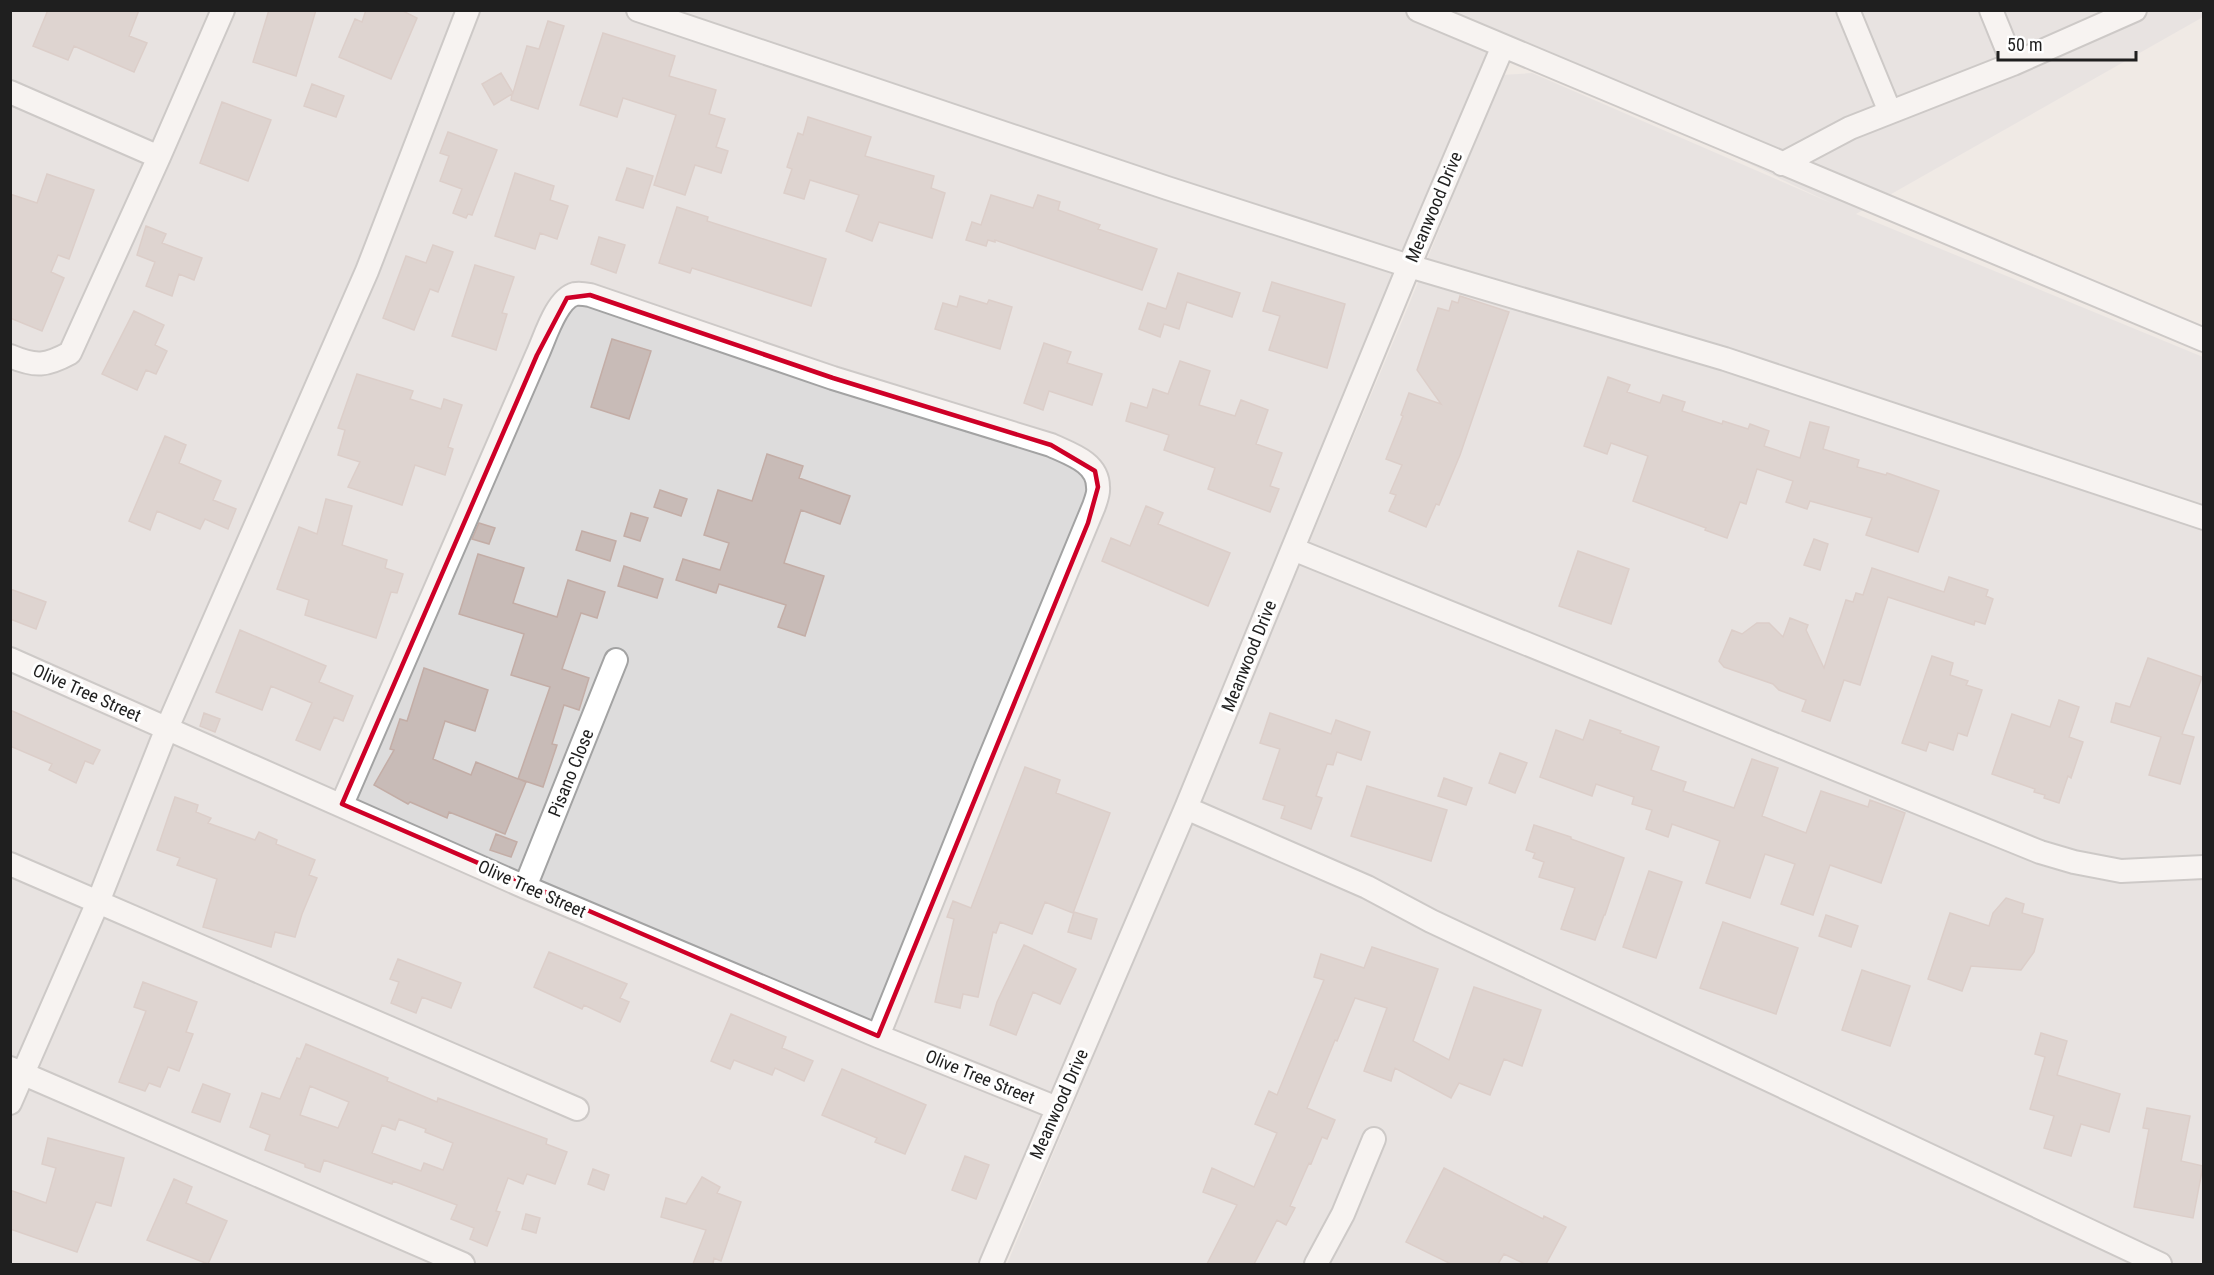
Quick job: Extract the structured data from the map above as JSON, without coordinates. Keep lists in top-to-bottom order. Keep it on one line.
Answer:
{"streets":{"street":["Meanwood Drive","Olive Tree Street","Pisano Close"]},"crossings":[["Meanwood Drive","Olive Tree Street"],["Olive Tree Street","Pisano Close"]],"scale_bar":"50 m"}
